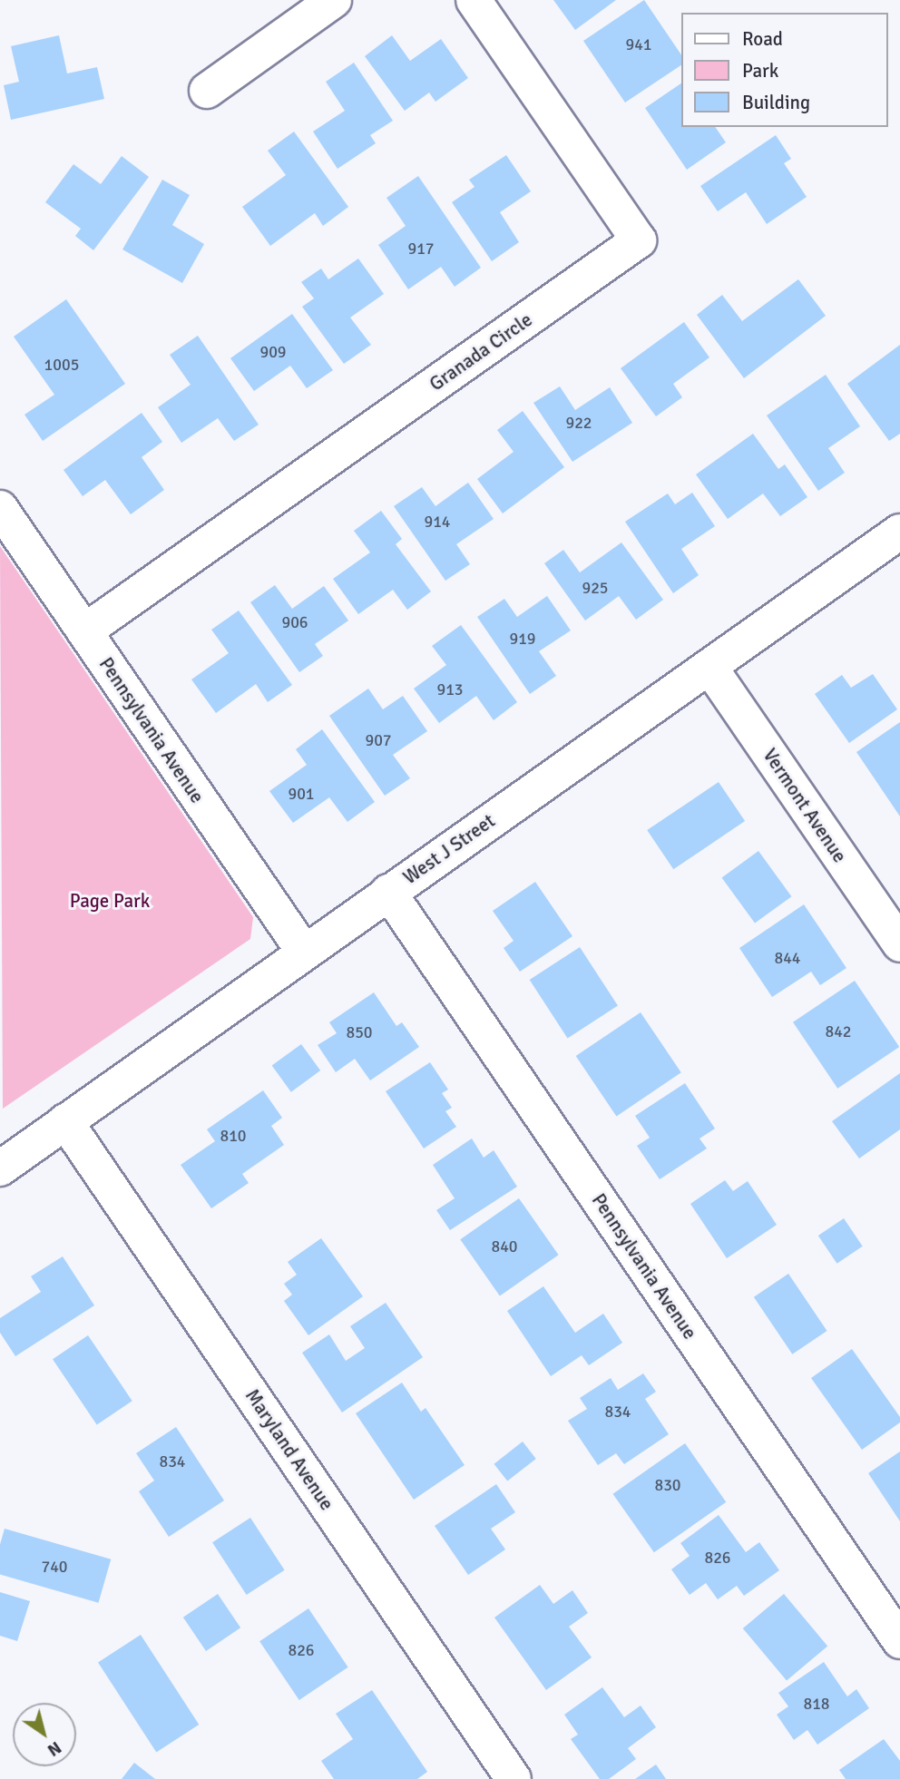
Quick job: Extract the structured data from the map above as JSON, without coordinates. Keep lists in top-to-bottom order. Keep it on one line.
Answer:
{"streets":{"street":["Granada Circle","Pennsylvania Avenue","Vermont Avenue","West J Street","Maryland Avenue"]},"crossings":[["Granada Circle","Pennsylvania Avenue"],["Pennsylvania Avenue","West J Street"],["Vermont Avenue","West J Street"],["West J Street","Maryland Avenue"]],"parks":["Page Park"],"house_numbers":["941","917","909","1005","922","914","925","906","919","913","907","901","844","842","850","810","840","834","834","830","826","740","826","818"],"legend":["Road","Park","Building"],"north":"bottom right"}
